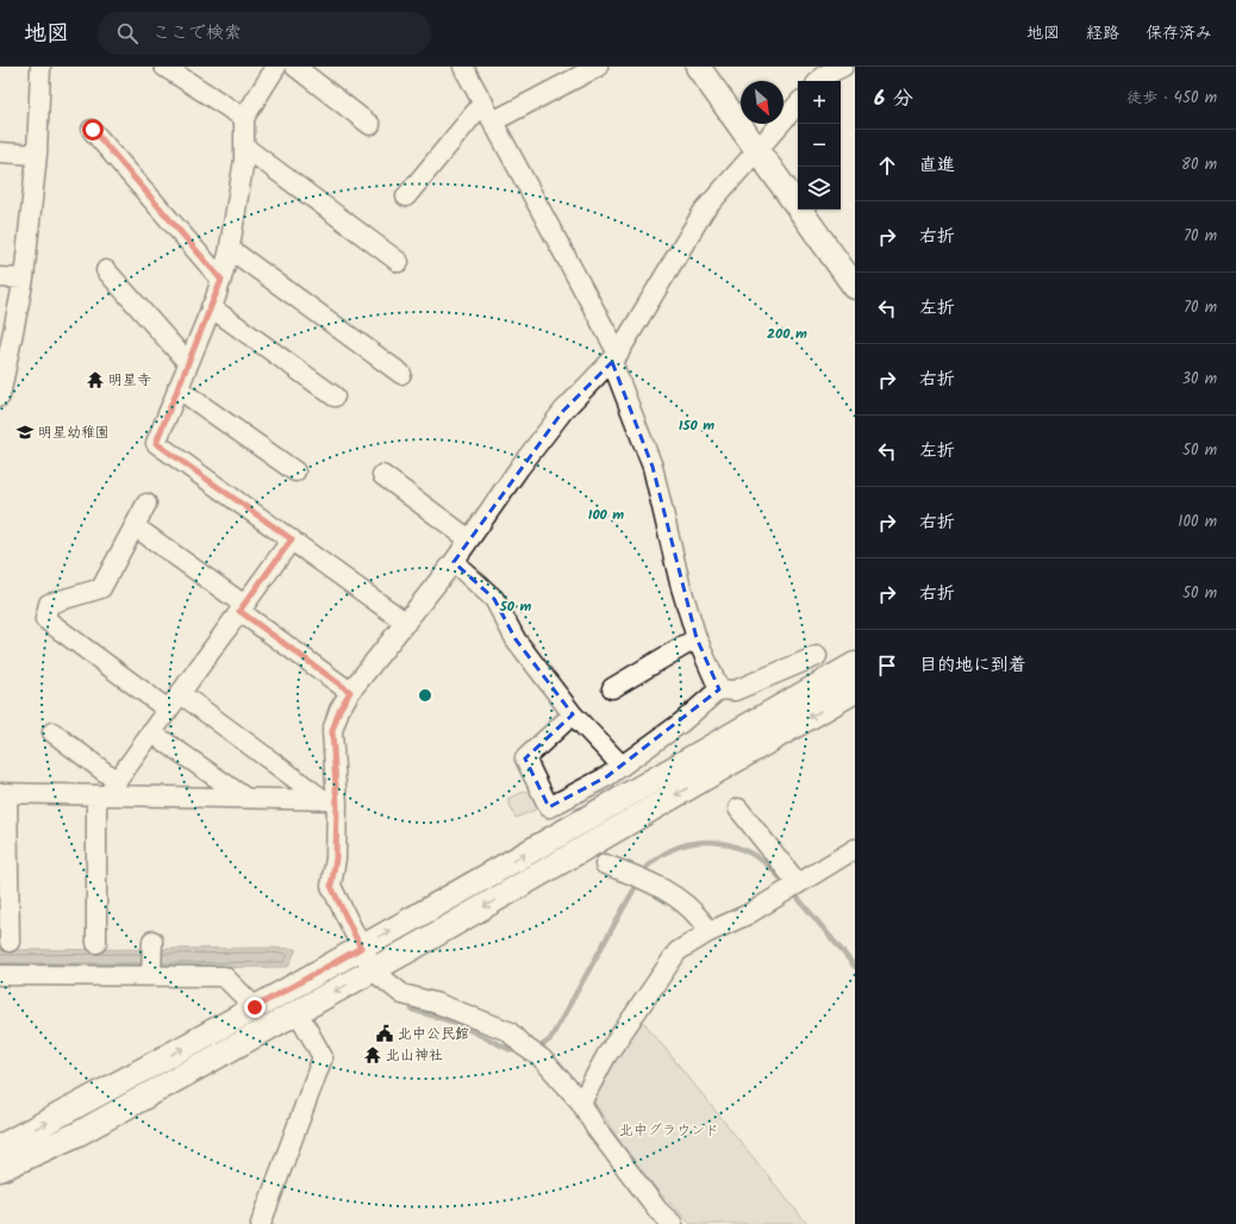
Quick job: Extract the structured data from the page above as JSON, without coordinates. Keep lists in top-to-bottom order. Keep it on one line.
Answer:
{"parks":["北中グラウンド"],"places":{"temple":["明星寺","北山神社"],"school or university":["明星幼稚園"],"public building":["北中公民館"]},"north":"bottom right","page":{"header":"地図","search":"ここで検索","nav":["地図","経路","保存済み"],"heading":["6 分","徒歩 · 450 m"],"map_buttons":["+","−"],"list":[["直進","80 m"],["右折","70 m"],["左折","70 m"],["右折","30 m"],["左折","50 m"],["右折","100 m"],["右折","50 m"],"目的地に到着"]},"rings":["200 m","150 m","100 m","50 m"]}
